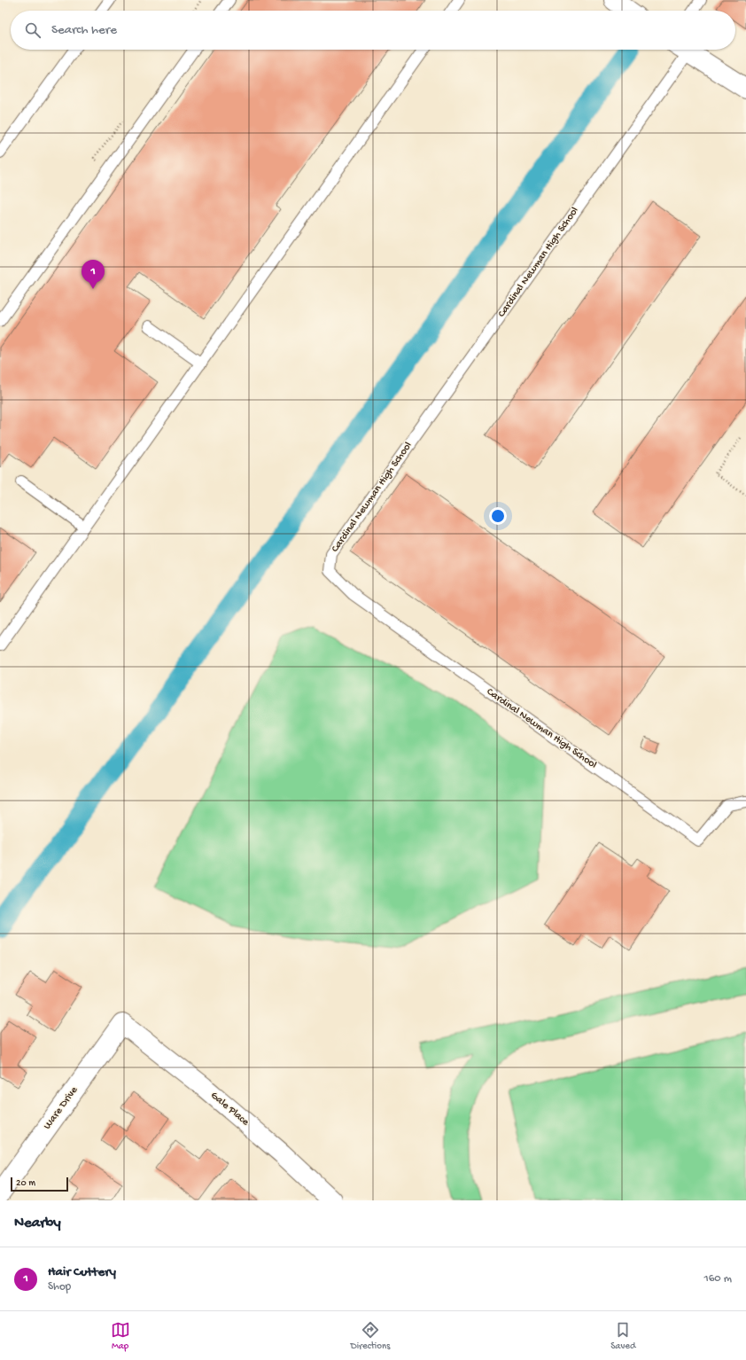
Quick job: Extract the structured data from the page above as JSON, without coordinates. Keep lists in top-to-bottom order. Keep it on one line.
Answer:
{"streets":{"street":["Ware Drive","Gale Place"],"lane":["Cardinal Newman High School"]},"crossings":[["Ware Drive","Gale Place"]],"scale_bar":"20 m","page":{"search":"Search here","pins":"1","scale":"20 m","heading":"Nearby","list":[{"mark":"1","name":"Hair Cuttery","note":"Shop","value":"160 m"}],"nav":["Map","Directions","Saved"]}}
